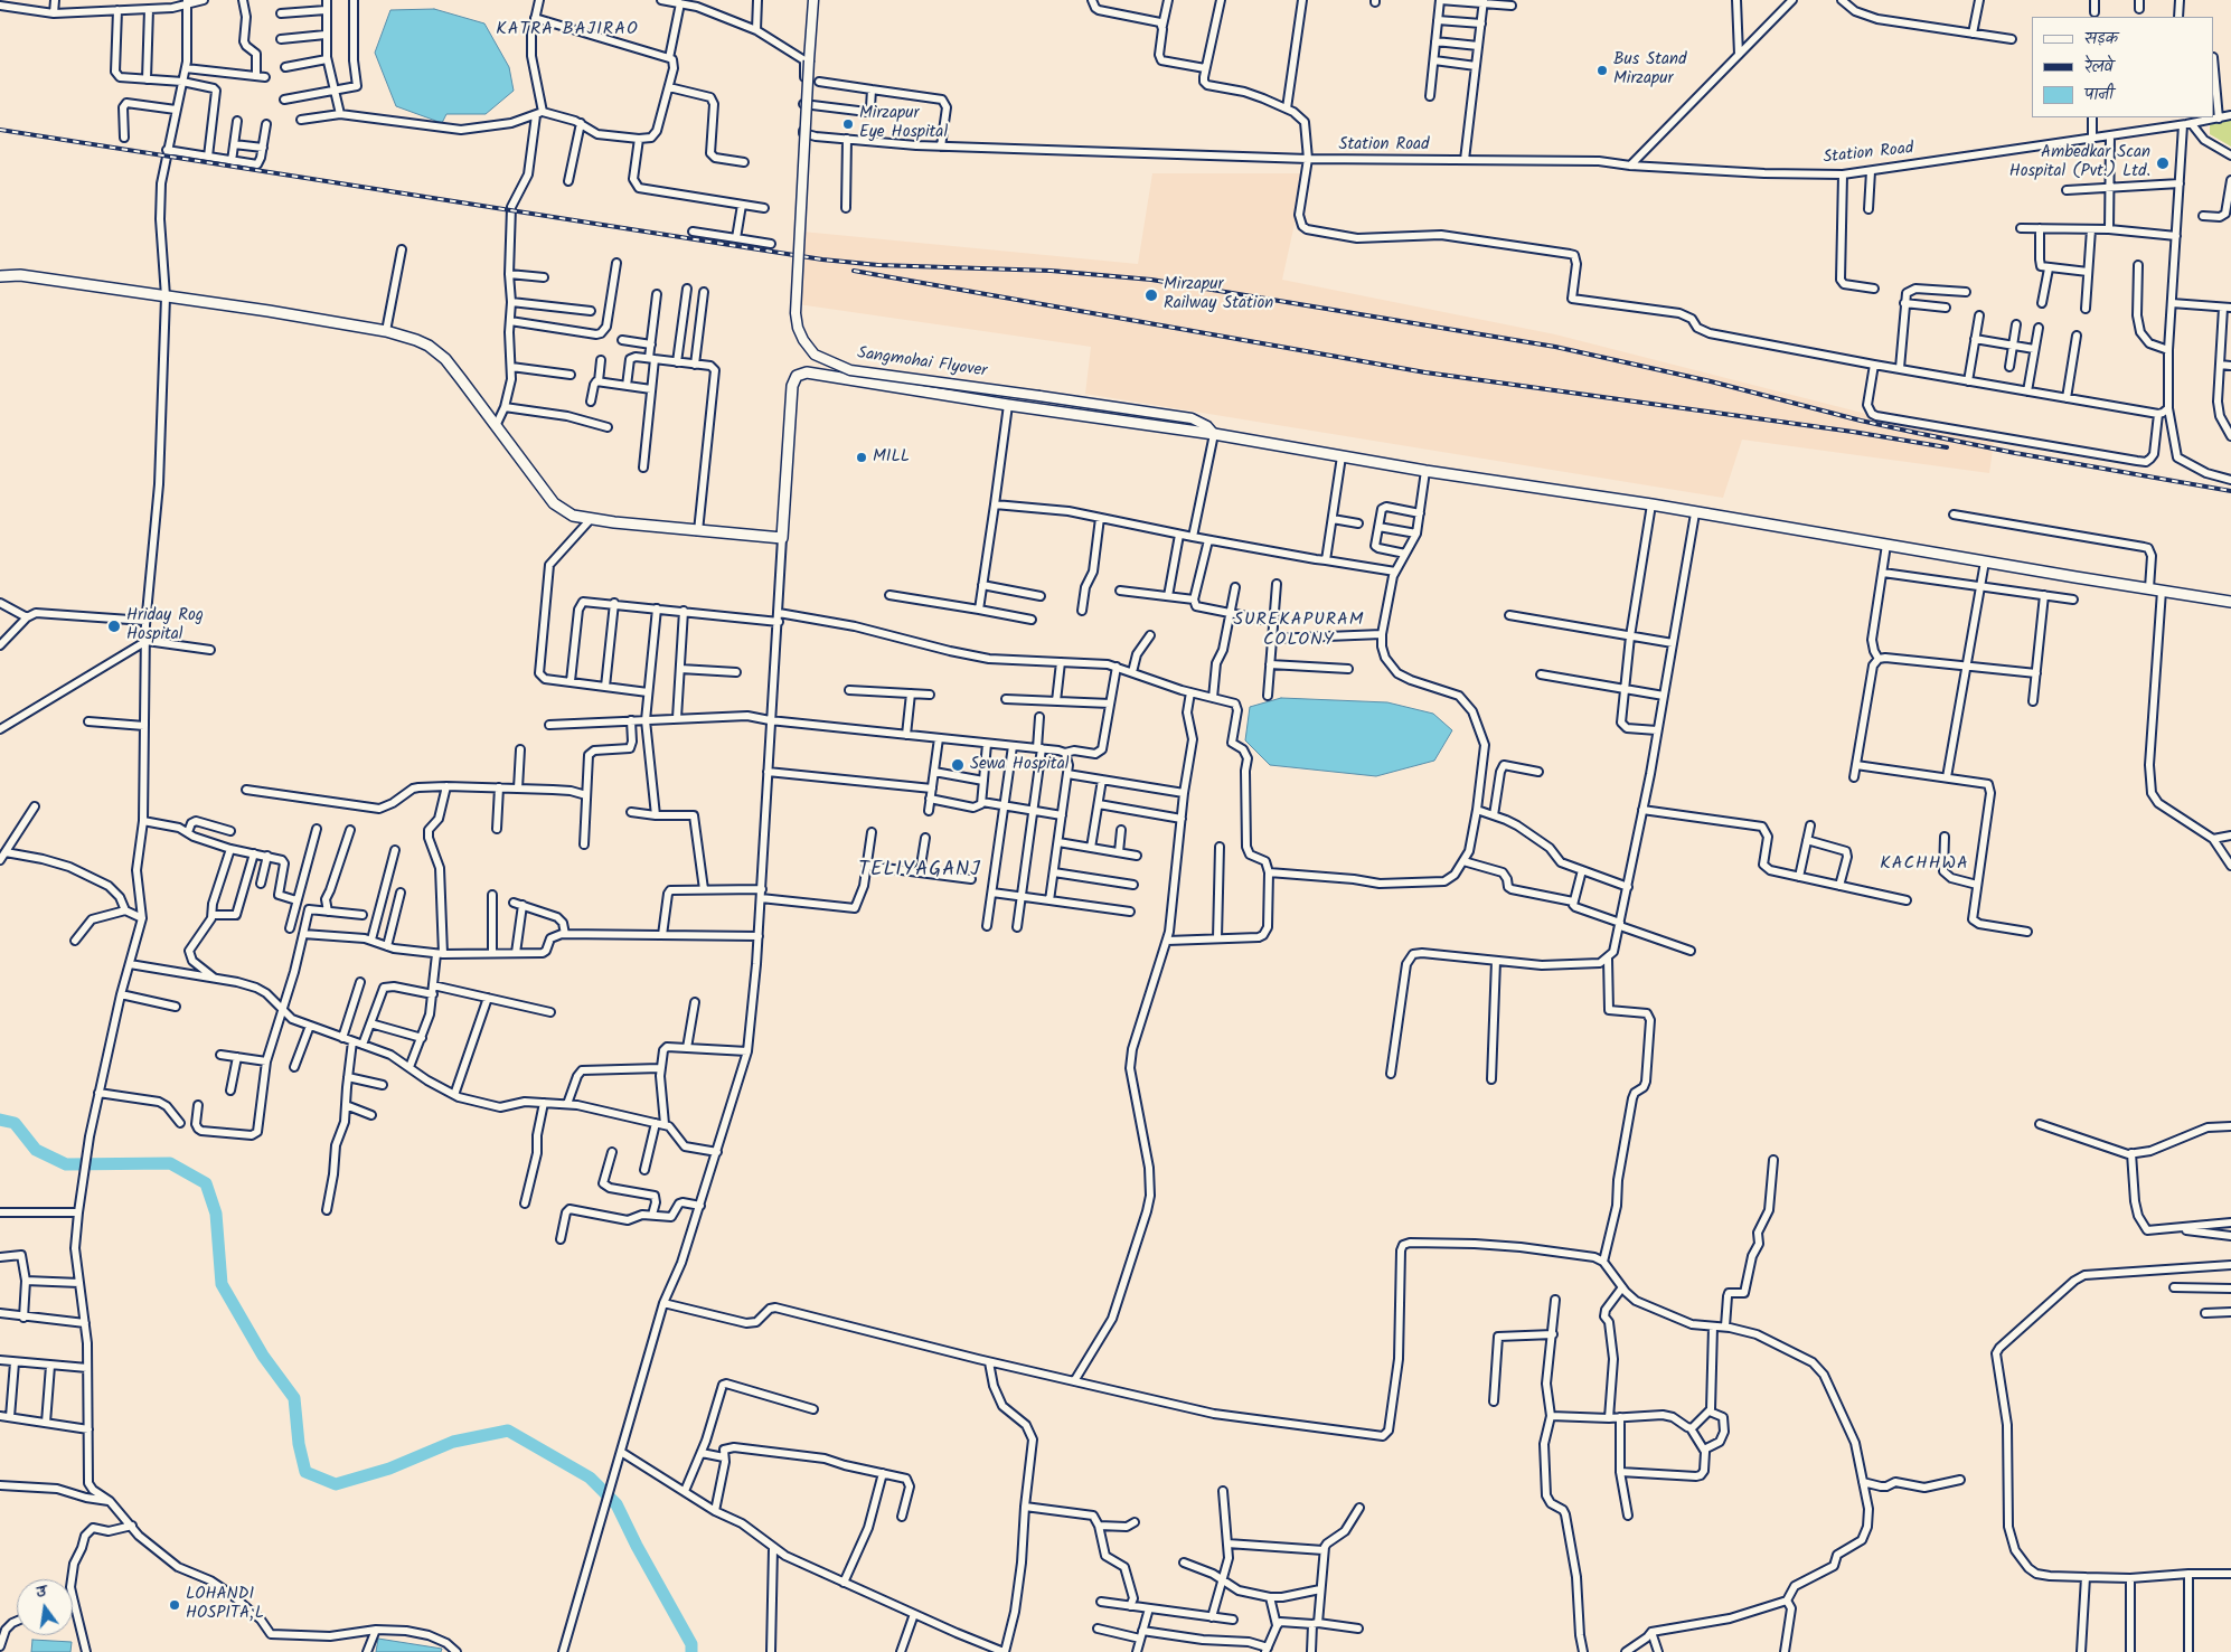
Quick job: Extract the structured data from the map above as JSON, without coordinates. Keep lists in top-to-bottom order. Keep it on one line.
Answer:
{"streets":{"main road":["Sangmohai Flyover"],"street":["Station Road"]},"crossings":[["Station Road","Sangmohai Flyover"]],"districts":["KATRA BAJIRAO","SUREKAPURAM COLONY","KACHHWA","TELIYAGANJ"],"places":["Bus Stand Mirzapur","Mirzapur Eye Hospital","Ambedkar Scan Hospital (Pvt.) Ltd.","Mirzapur Railway Station","MILL","Hriday Rog Hospital","Sewa Hospital","LOHANDI HOSPITA;L"],"legend":["सड़क","रेलवे","पानी"],"north":"top"}
